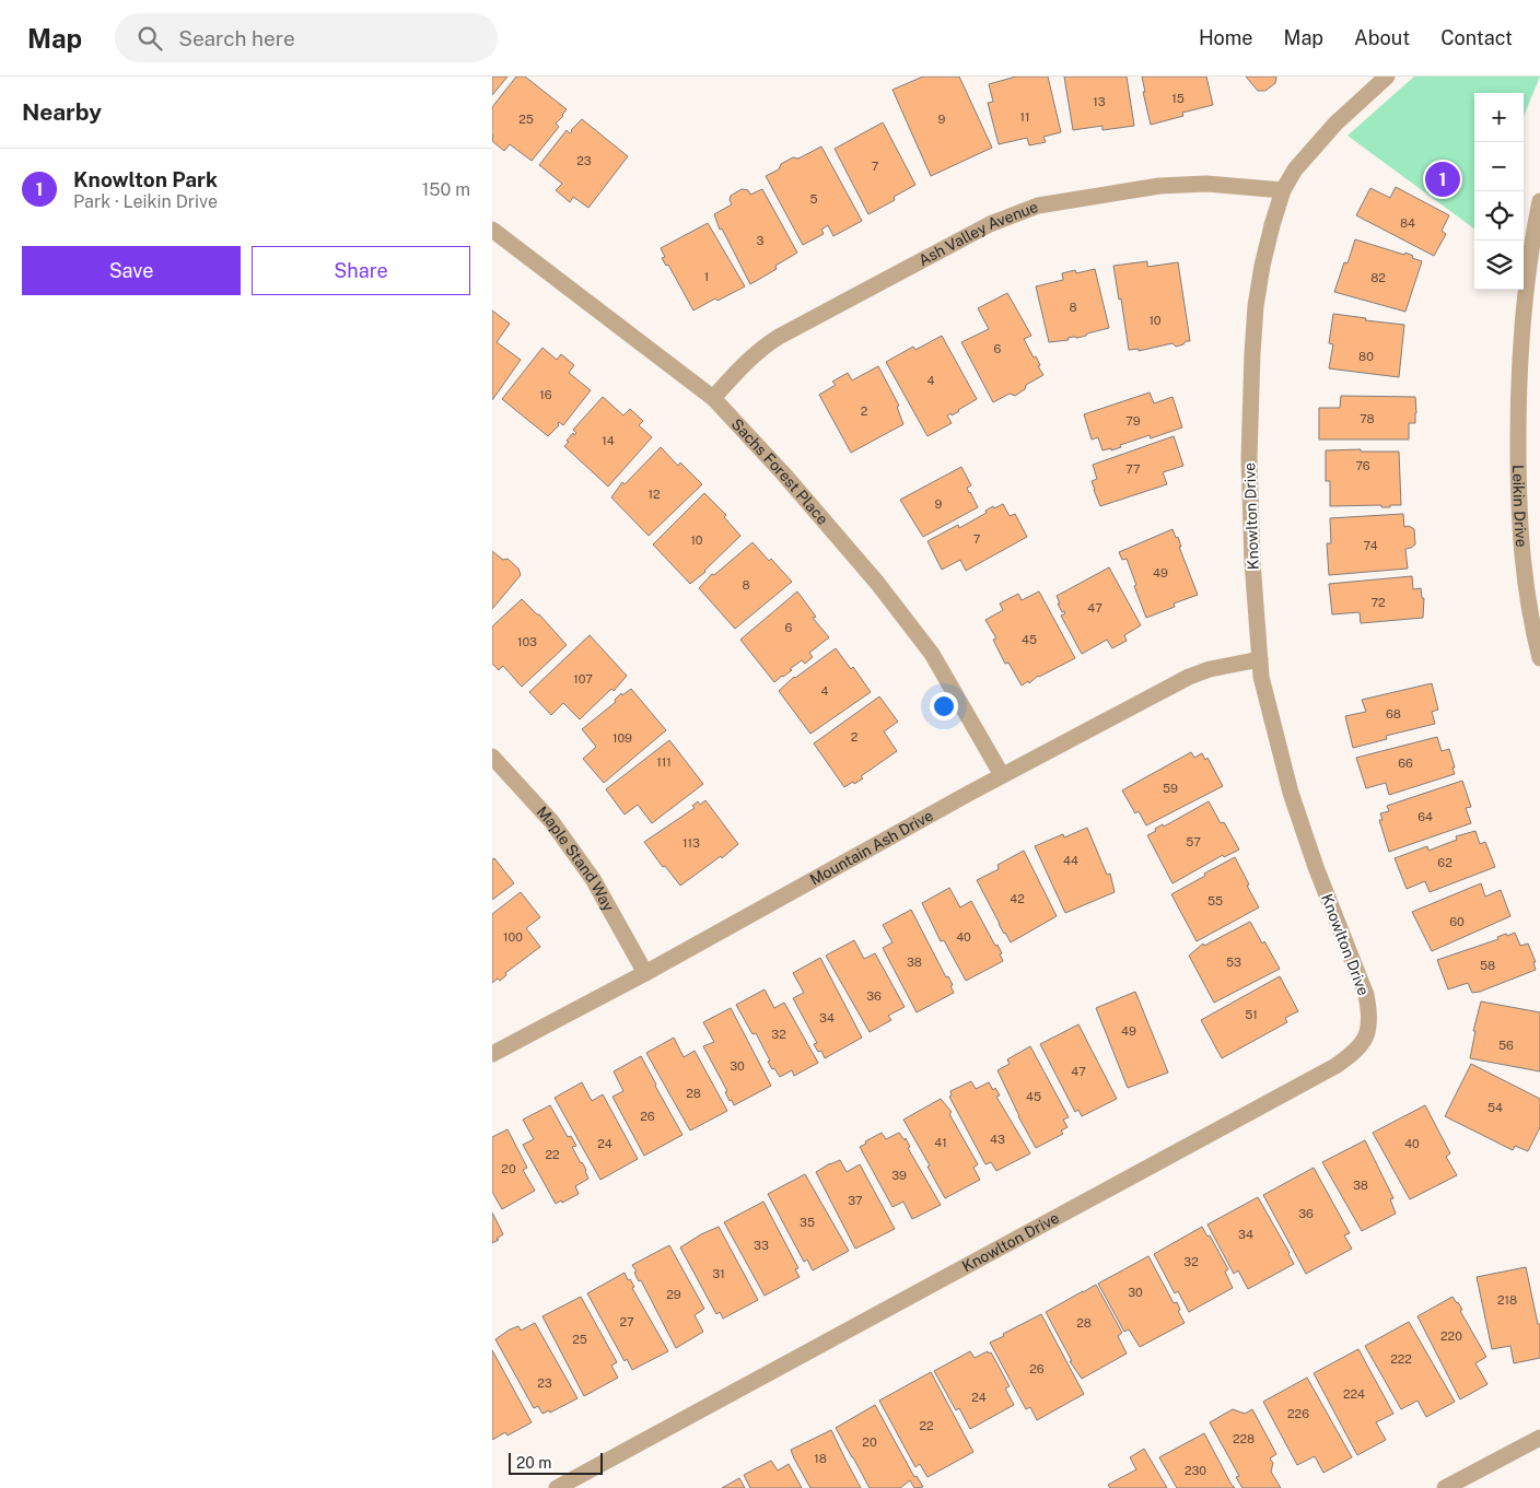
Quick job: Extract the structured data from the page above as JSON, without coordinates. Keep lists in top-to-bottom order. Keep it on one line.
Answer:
{"streets":{"street":["Ash Valley Avenue","Sachs Forest Place","Leikin Drive","Knowlton Drive","Mountain Ash Drive","Maple Stand Way"]},"crossings":[["Ash Valley Avenue","Sachs Forest Place"],["Ash Valley Avenue","Knowlton Drive"],["Sachs Forest Place","Mountain Ash Drive"],["Knowlton Drive","Mountain Ash Drive"],["Mountain Ash Drive","Maple Stand Way"]],"house_numbers":["15","13","11","25","9","23","7","5","84","3","1","82","8","10","6","80","4","16","2","78","79","14","76","77","12","9","7","10","74","49","8","72","47","6","45","103","107","4","68","2","109","111","66","59","64","57","113","44","62","42","55","60","100","40","38","53","58","36","51","34","49","32","56","30","47","28","45","54","26","43","41","24","40","22","20","39","38","37","36","35","34","33","32","31","30","29","218","27","28","220","25","222","26","23","224","24","226","22","228","20","18","230"],"scale_bar":"20 m","page":{"header":"Map","search":"Search here","nav":["Home","Map","About","Contact"],"heading":"Nearby","map_buttons":["+","−"],"list":[{"mark":"1","name":"Knowlton Park","note":"Park · Leikin Drive","value":"150 m"}],"pins":"1","buttons":["Save","Share"],"scale":"20 m"}}
